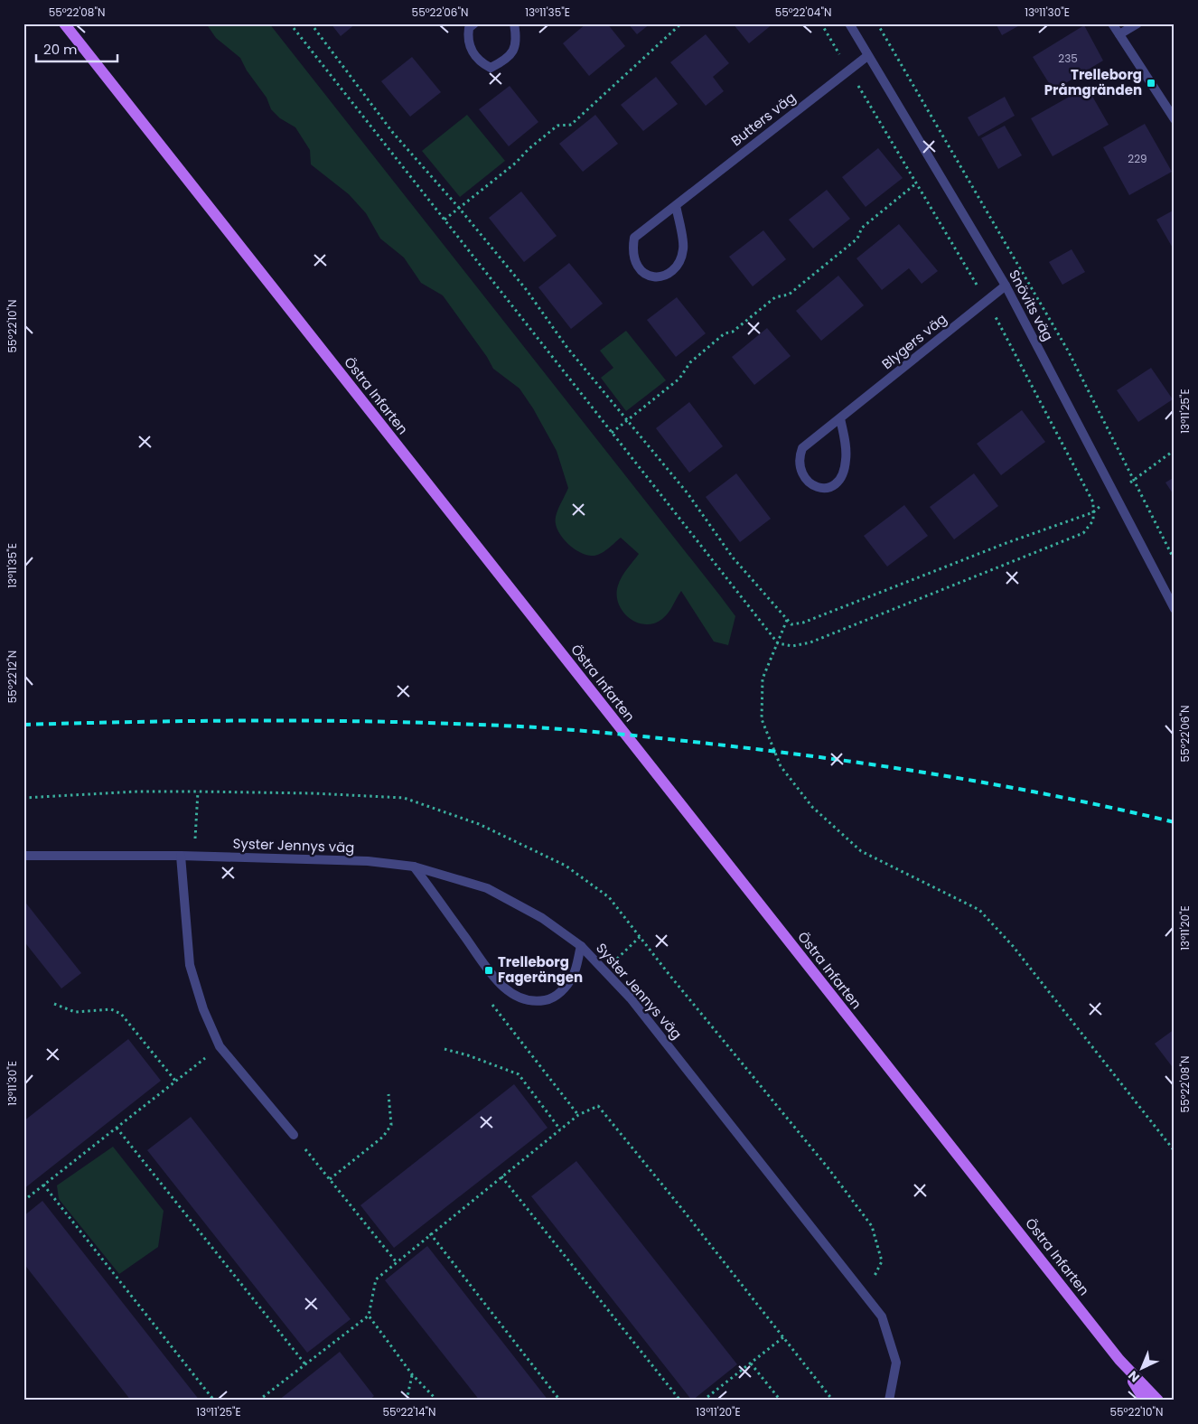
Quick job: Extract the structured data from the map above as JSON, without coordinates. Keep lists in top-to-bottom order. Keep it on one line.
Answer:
{"streets":{"main road":["Östra Infarten"],"street":["Butters väg","Snövits väg","Blygers väg","Syster Jennys väg"]},"crossings":[["Butters väg","Snövits väg"],["Snövits väg","Blygers väg"]],"places":{"transit":["Trelleborg Pråmgränden","Trelleborg Fagerängen"]},"house_numbers":["235","229"],"scale_bar":"20 m","north":"bottom left","coordinates":["55°22'08\"N","55°22'06\"N","13°11'35\"E","55°22'04\"N","13°11'30\"E","55°22'10\"N","13°11'25\"E","55°22'12\"N","13°11'20\"E","55°22'14\"N"]}
